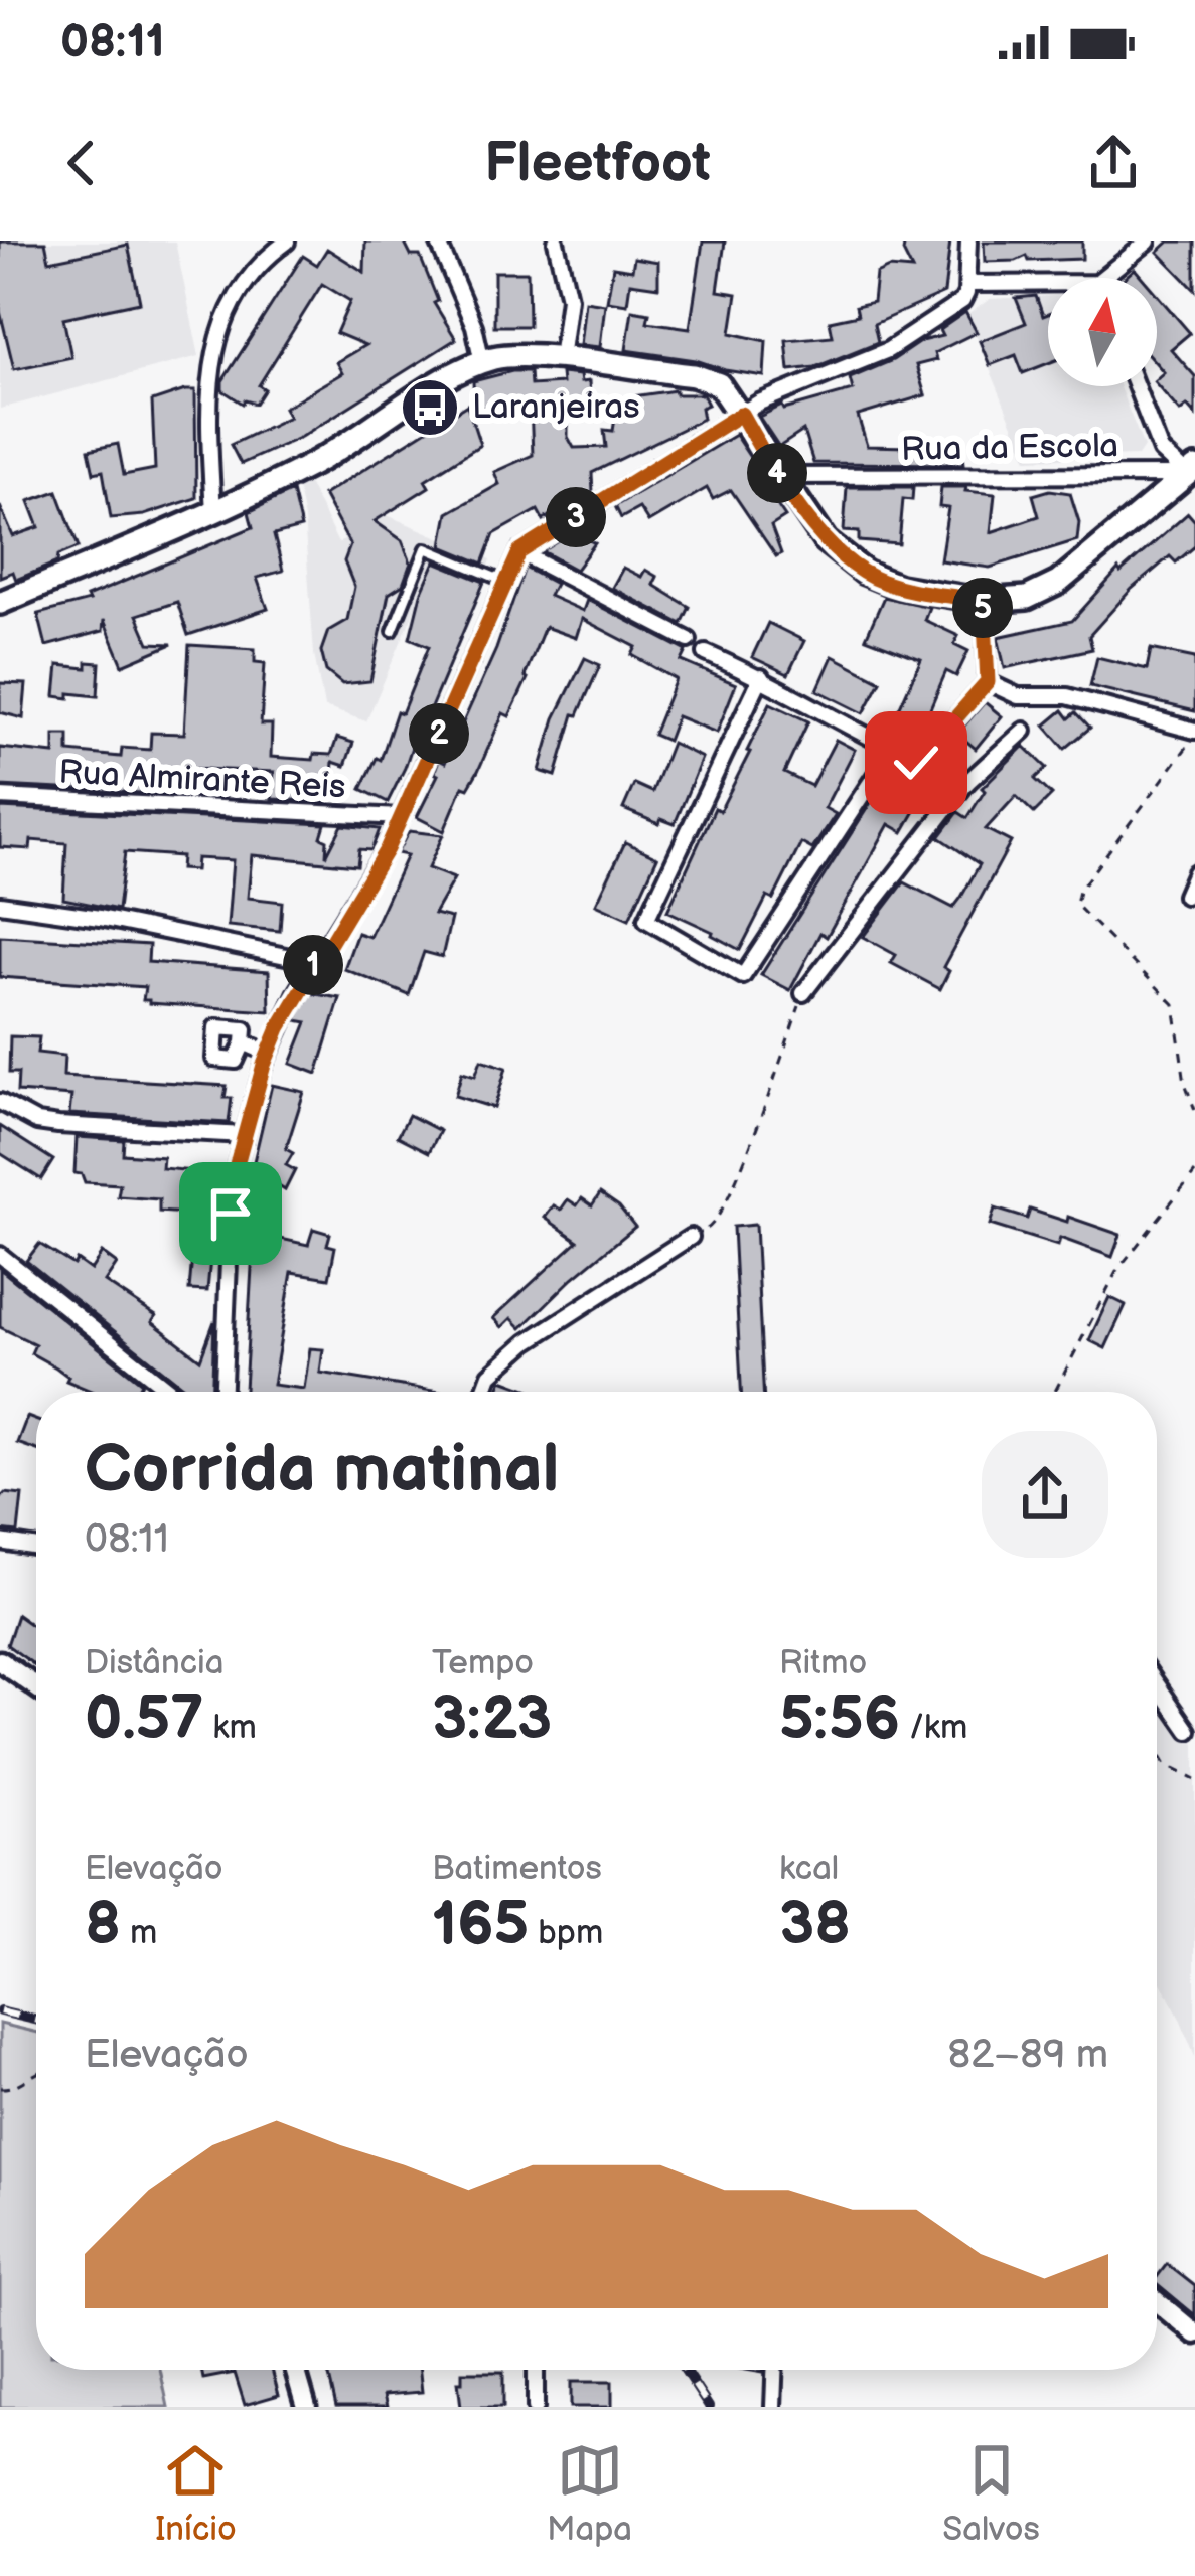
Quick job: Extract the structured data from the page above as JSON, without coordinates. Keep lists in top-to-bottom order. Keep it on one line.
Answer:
{"streets":{"street":["Rua da Escola","Rua Almirante Reis"]},"places":{"bus stop":["Laranjeiras"]},"north":"top","page":{"status":"08:11","header":"Fleetfoot","pins":["4","3","5","2","1"],"heading":["Corrida matinal","08:11"],"stats":[["Distância","0.57 km"],["Tempo","3:23"],["Ritmo","5:56 /km"],["Elevação","8 m"],["Batimentos","165 bpm"],["kcal","38"]],"chart":["Elevação","82–89 m"],"tabs":["Início","Mapa","Salvos"]}}
